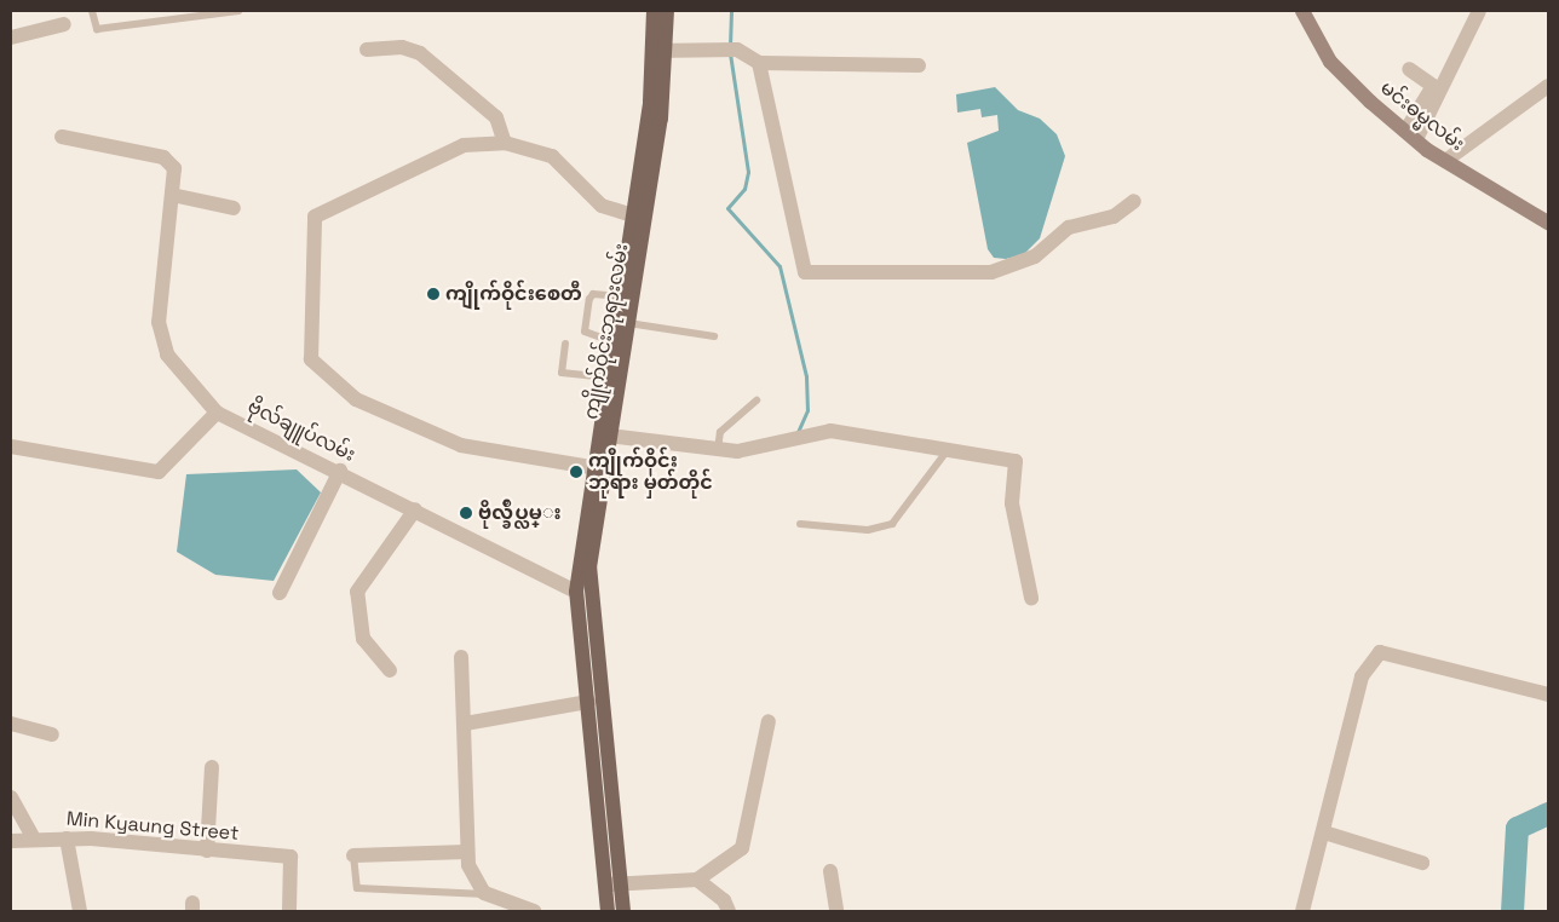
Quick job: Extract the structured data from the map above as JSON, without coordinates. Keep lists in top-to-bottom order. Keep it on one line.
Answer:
{"streets":{"main road":["မင်းဓမ္မလမ်း","ကျိုက်ဝိုင်းဘုရားလမ်း"],"street":["ဗိုလ်ချူပ်လမ်း","Min Kyaung Street"]},"crossings":[["ကျိုက်ဝိုင်းဘုရားလမ်း","ဗိုလ်ချူပ်လမ်း"]],"places":["ကျိုက်ဝိုင်းစေတီ","ကျိုက်ဝိုင်း ဘုရား မှတ်တိုင်","ဗိုလ္ခ်ဳပ္လမ္း"]}
